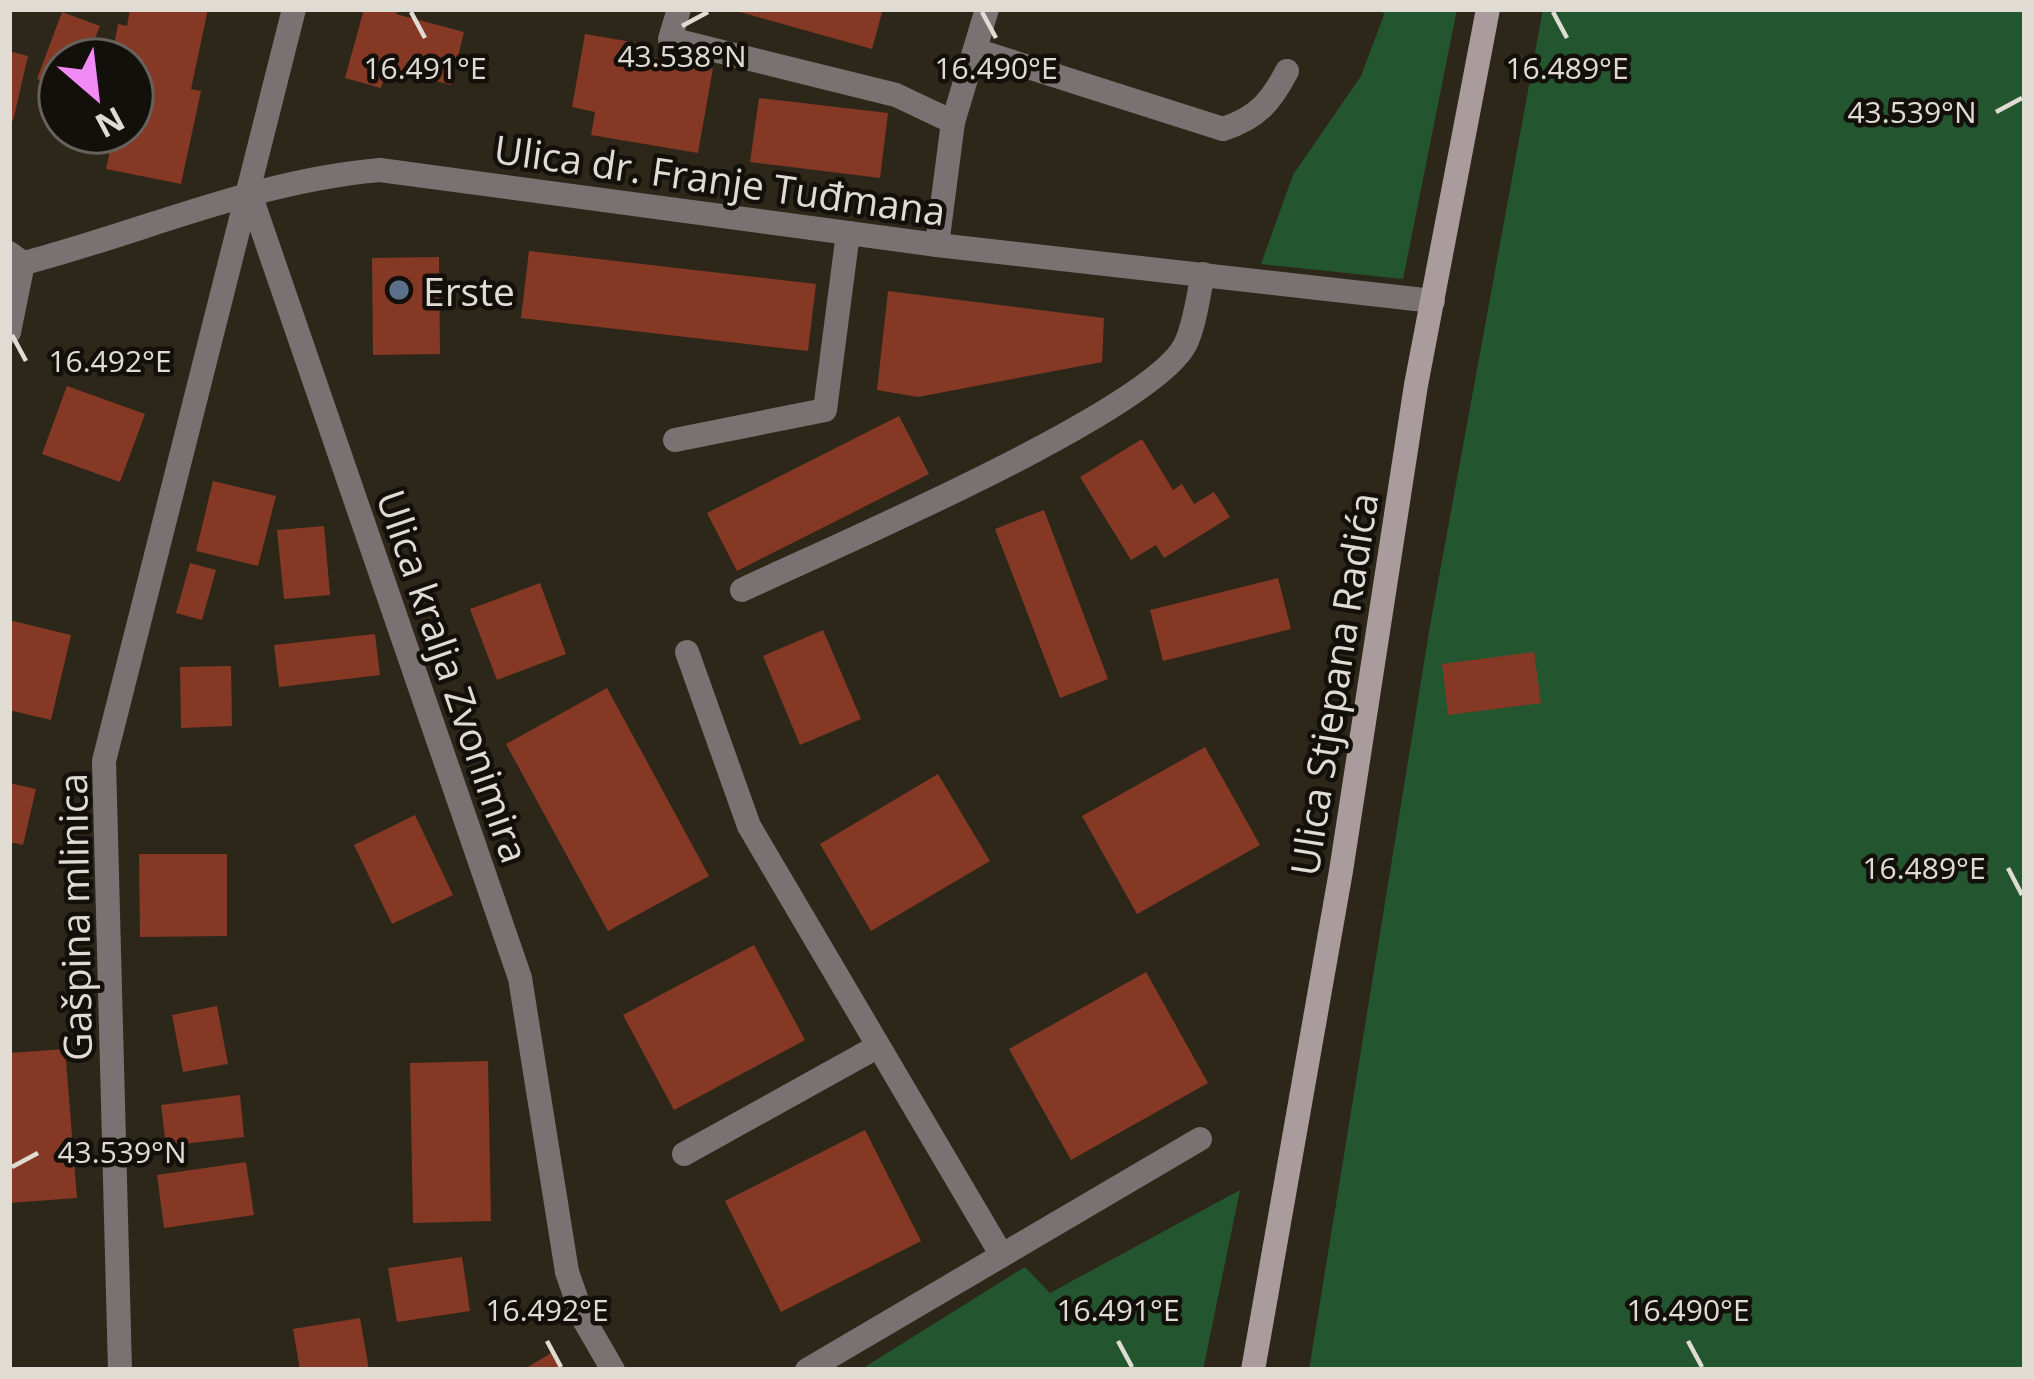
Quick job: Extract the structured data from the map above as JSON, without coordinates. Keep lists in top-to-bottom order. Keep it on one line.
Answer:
{"streets":{"main road":["Ulica Stjepana Radića"],"street":["Ulica dr. Franje Tuđmana","Ulica kralja Zvonimira","Gašpina mlinica"]},"crossings":[["Ulica dr. Franje Tuđmana","Ulica kralja Zvonimira"],["Ulica dr. Franje Tuđmana","Ulica Stjepana Radića"],["Ulica dr. Franje Tuđmana","Gašpina mlinica"],["Ulica kralja Zvonimira","Gašpina mlinica"]],"places":["Erste"],"north":"bottom right","coordinates":["43.538°N","16.491°E","16.490°E","16.489°E","43.539°N","16.492°E"]}
